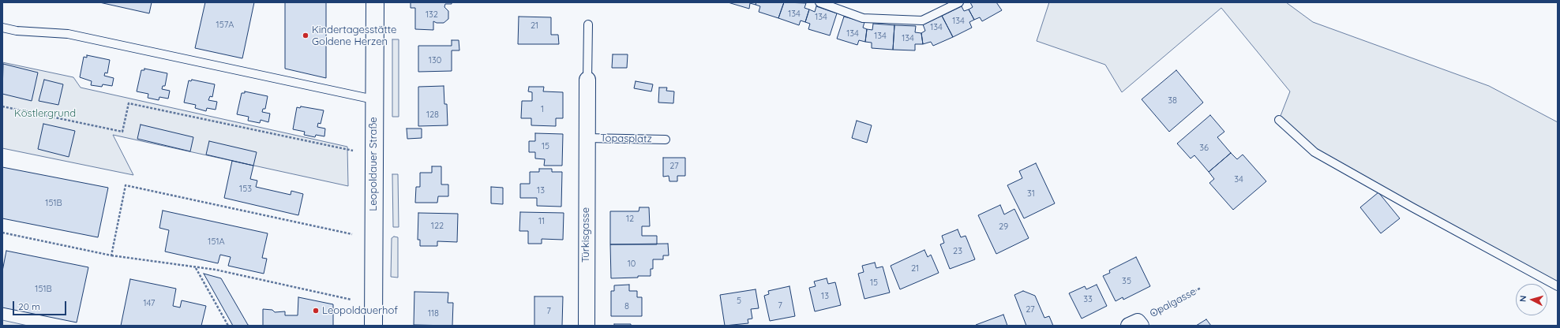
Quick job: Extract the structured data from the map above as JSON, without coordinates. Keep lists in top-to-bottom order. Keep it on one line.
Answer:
{"streets":{"main road":["Leopoldauer Straße"],"street":["Topasplatz","Türkisgasse"],"path":["Opalgasse"]},"crossings":[["Topasplatz","Türkisgasse"]],"parks":["Köstlergrund"],"places":["Kindertagesstätte Goldene Herzen","Leopoldauerhof"],"house_numbers":["134","132","134","134","157A","21","134","134","134","134","130","38","1","128","15","36","27","34","153","13","31","151B","12","11","122","29","151A","23","10","21","35","15","151B","13","33","5","147","7","8","27","7","118"],"scale_bar":"20 m","north":"left"}
